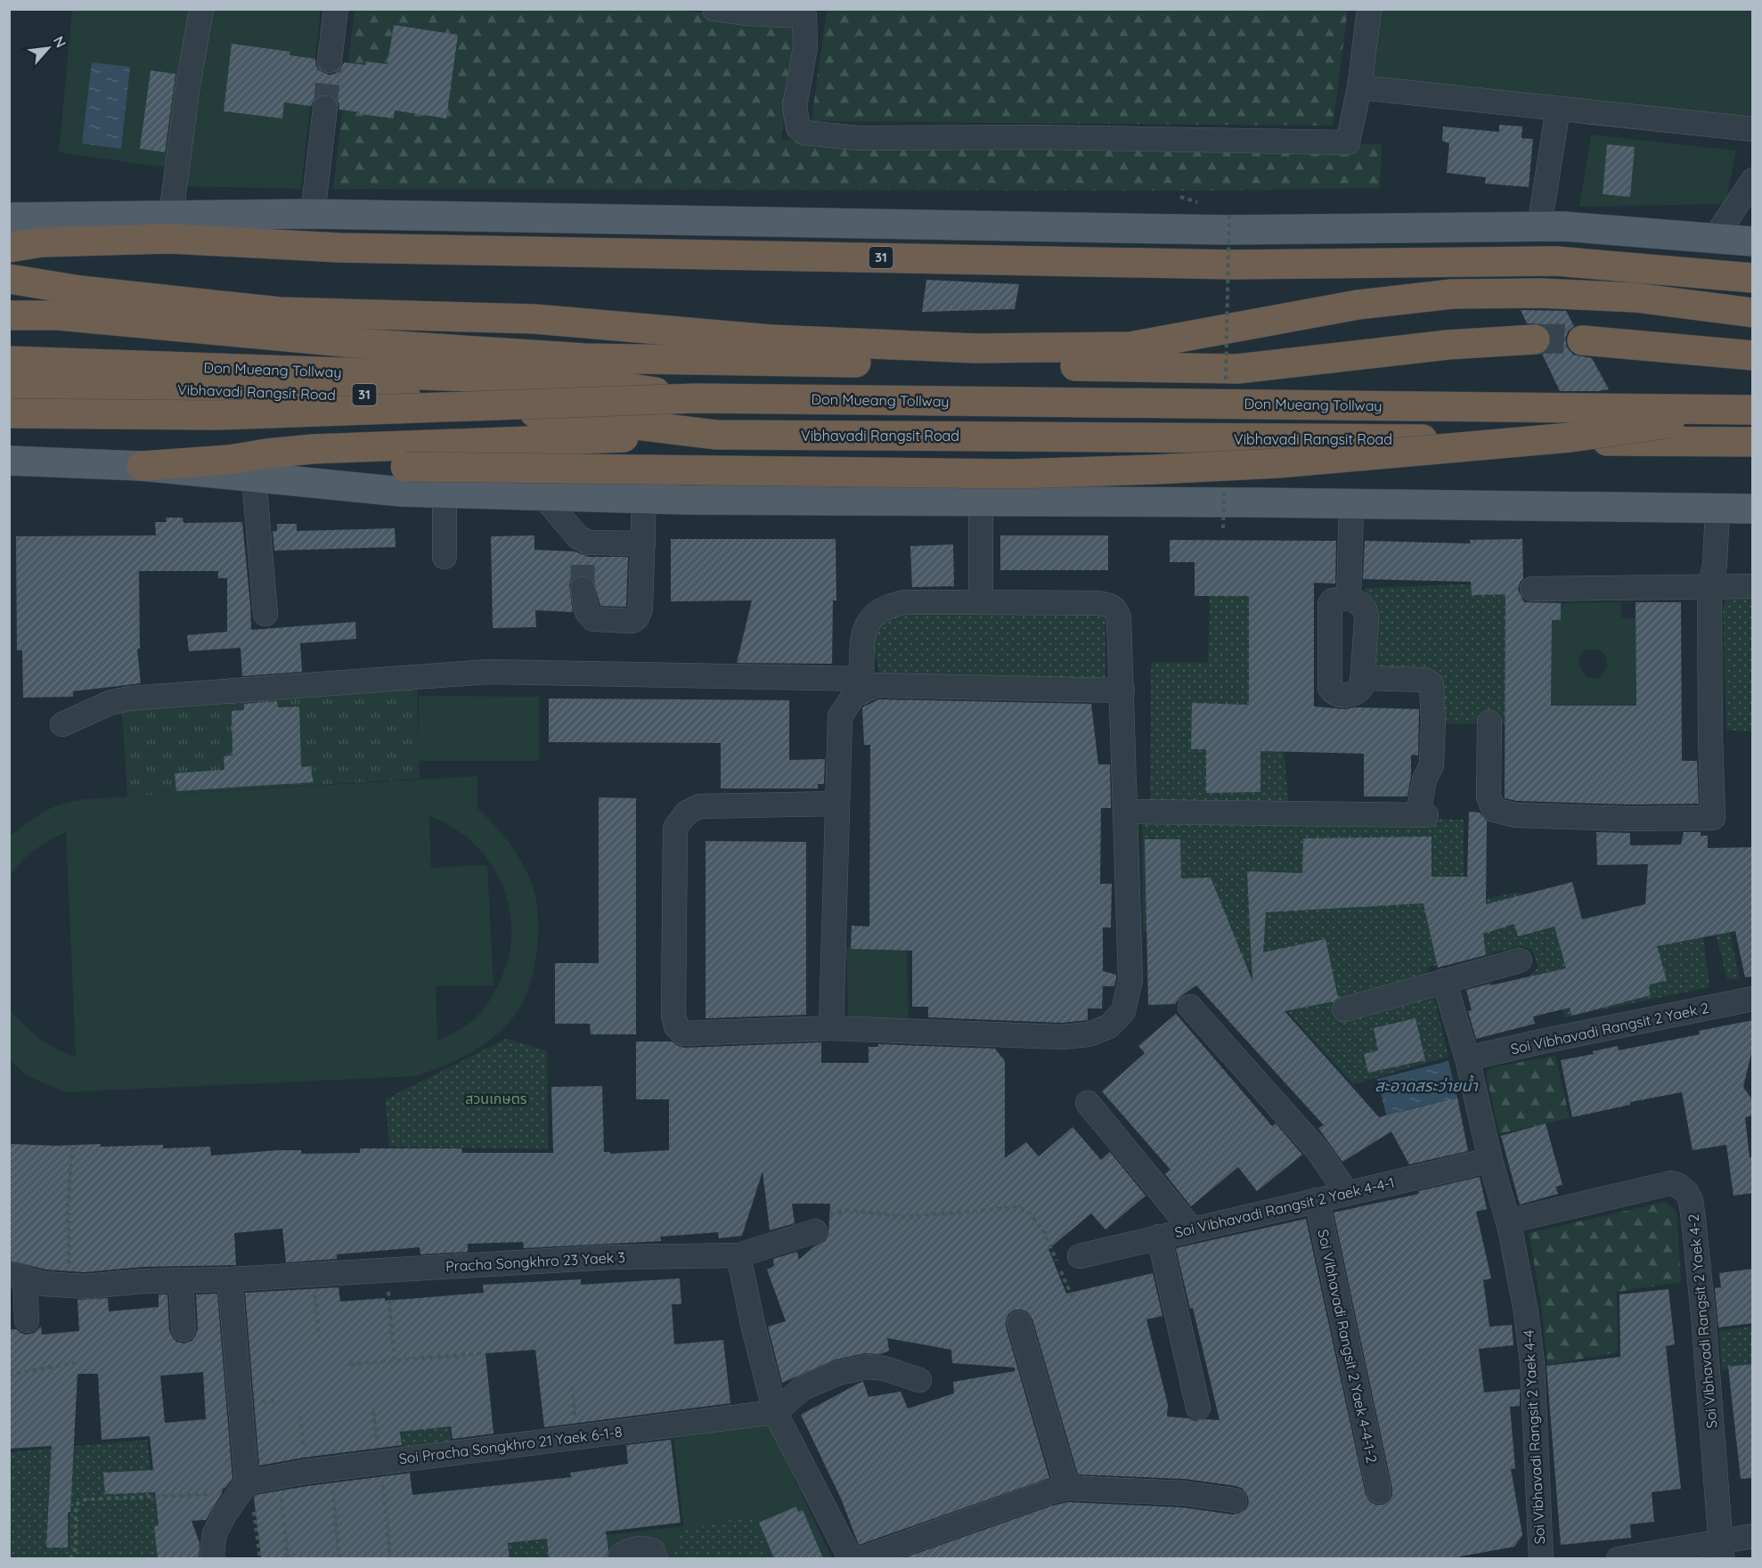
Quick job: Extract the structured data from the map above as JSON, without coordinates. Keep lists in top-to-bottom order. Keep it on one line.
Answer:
{"streets":{"highway":["31","Don Mueang Tollway","Vibhavadi Rangsit Road"],"street":["Soi Vibhavadi Rangsit 2 Yaek 2","Soi Vibhavadi Rangsit 2 Yaek 4-4-1","Pracha Songkhro 23 Yaek 3","Soi Vibhavadi Rangsit 2 Yaek 4-2","Soi Vibhavadi Rangsit 2 Yaek 4-4-1-2","Soi Vibhavadi Rangsit 2 Yaek 4-4","Soi Pracha Songkhro 21 Yaek 6-1-8"]},"crossings":[["Soi Vibhavadi Rangsit 2 Yaek 2","Soi Vibhavadi Rangsit 2 Yaek 4-4"],["Soi Vibhavadi Rangsit 2 Yaek 4-4-1","Soi Vibhavadi Rangsit 2 Yaek 4-4-1-2"],["Soi Vibhavadi Rangsit 2 Yaek 4-4-1","Soi Vibhavadi Rangsit 2 Yaek 4-4"],["Soi Vibhavadi Rangsit 2 Yaek 4-2","Soi Vibhavadi Rangsit 2 Yaek 4-4"]],"water":["สะอาดสระว่ายน้ำ"],"parks":["สวนเกษตร"],"north":"top right"}
